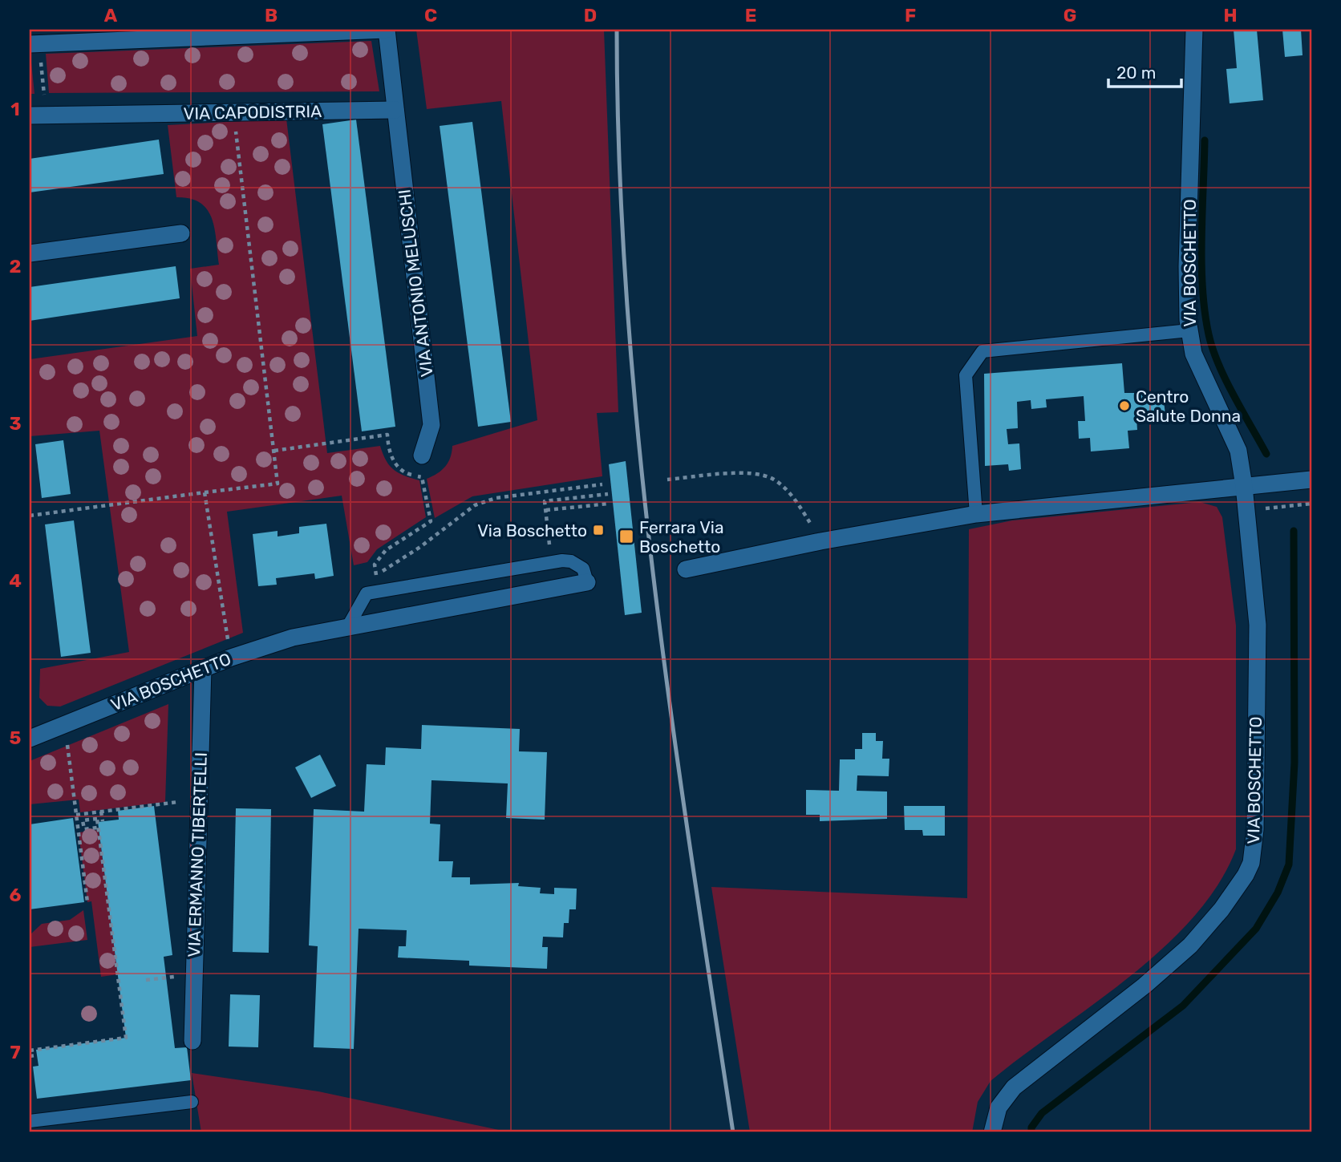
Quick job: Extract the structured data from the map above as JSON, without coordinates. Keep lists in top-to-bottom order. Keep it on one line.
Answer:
{"streets":{"street":["VIA CAPODISTRIA","VIA BOSCHETTO","VIA ANTONIO MELUSCHI","VIA ERMANNO TIBERTELLI"]},"crossings":[["VIA CAPODISTRIA","VIA ANTONIO MELUSCHI"],["VIA BOSCHETTO","VIA ERMANNO TIBERTELLI"]],"places":{"other":["Centro Salute Donna"],"transit":["Via Boschetto","Ferrara Via Boschetto"]},"scale_bar":"20 m","grid":{"columns":["A","B","C","D","E","F","G","H"],"rows":["1","2","3","4","5","6","7"]}}
